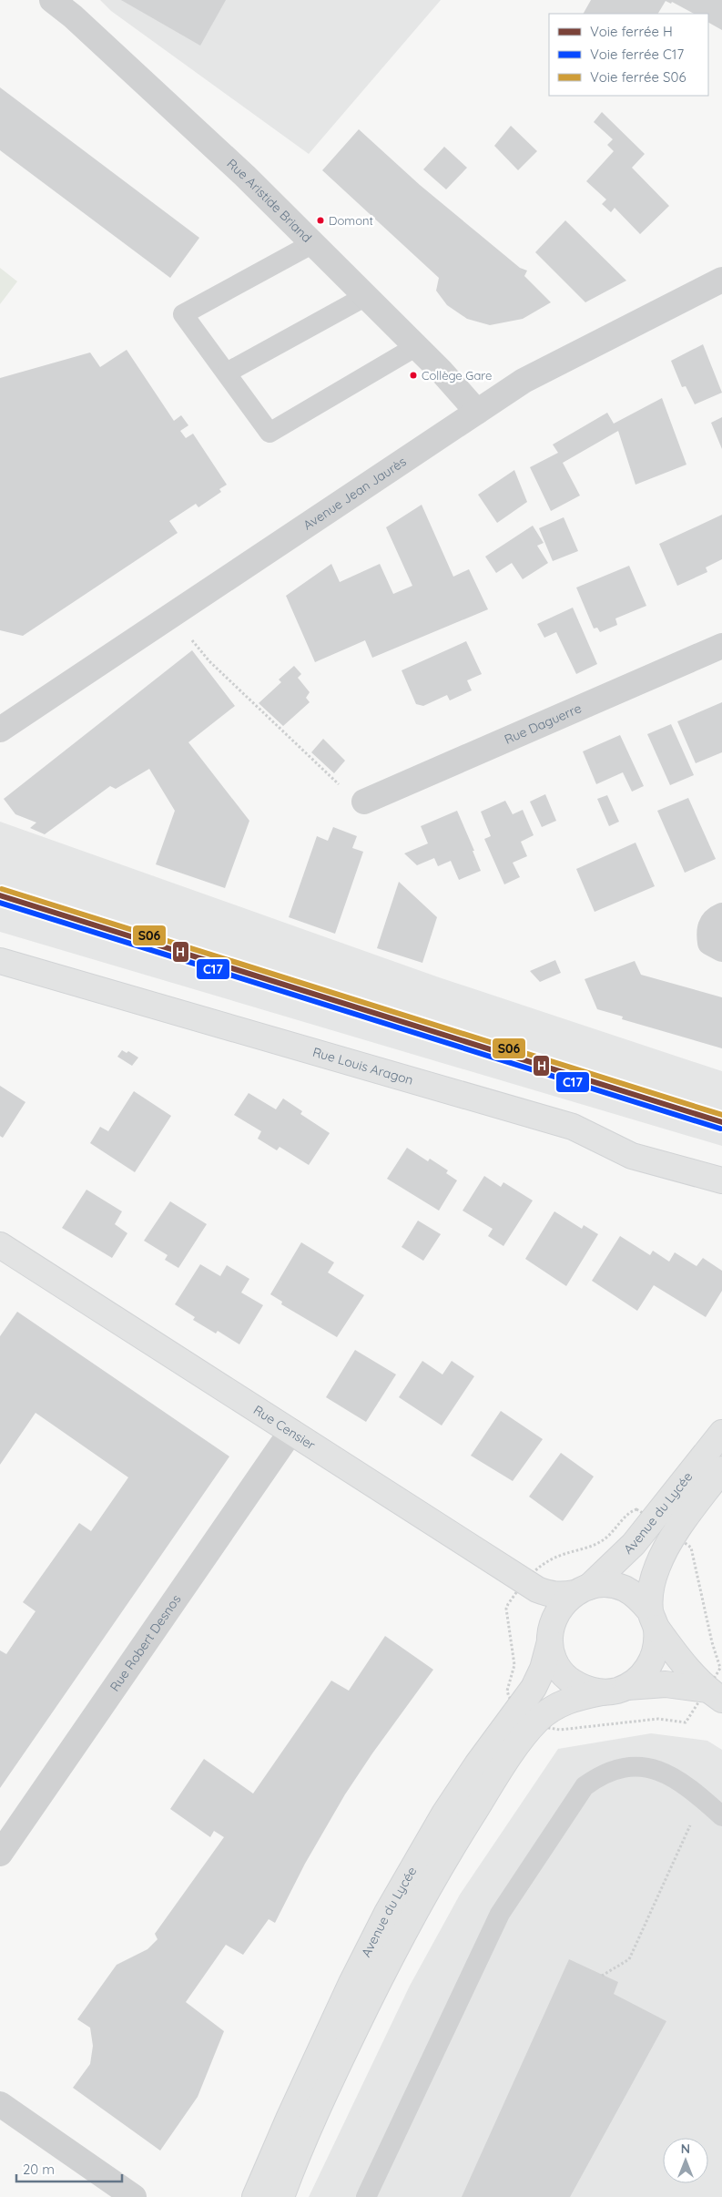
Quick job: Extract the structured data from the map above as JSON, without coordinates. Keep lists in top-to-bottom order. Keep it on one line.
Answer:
{"streets":{"main road":["Rue Louis Aragon","Rue Censier","Avenue du Lycée"],"street":["Rue Aristide Briand","Avenue Jean Jaurès","Rue Daguerre","Rue Robert Desnos"]},"crossings":[["Rue Aristide Briand","Avenue Jean Jaurès"],["Rue Censier","Avenue du Lycée"],["Rue Censier","Rue Robert Desnos"]],"places":["Domont","Collège Gare"],"lines":["rail line S06","rail line H","rail line C17"],"legend":["Voie ferrée H","Voie ferrée C17","Voie ferrée S06"],"scale_bar":"20 m","north":"top"}
